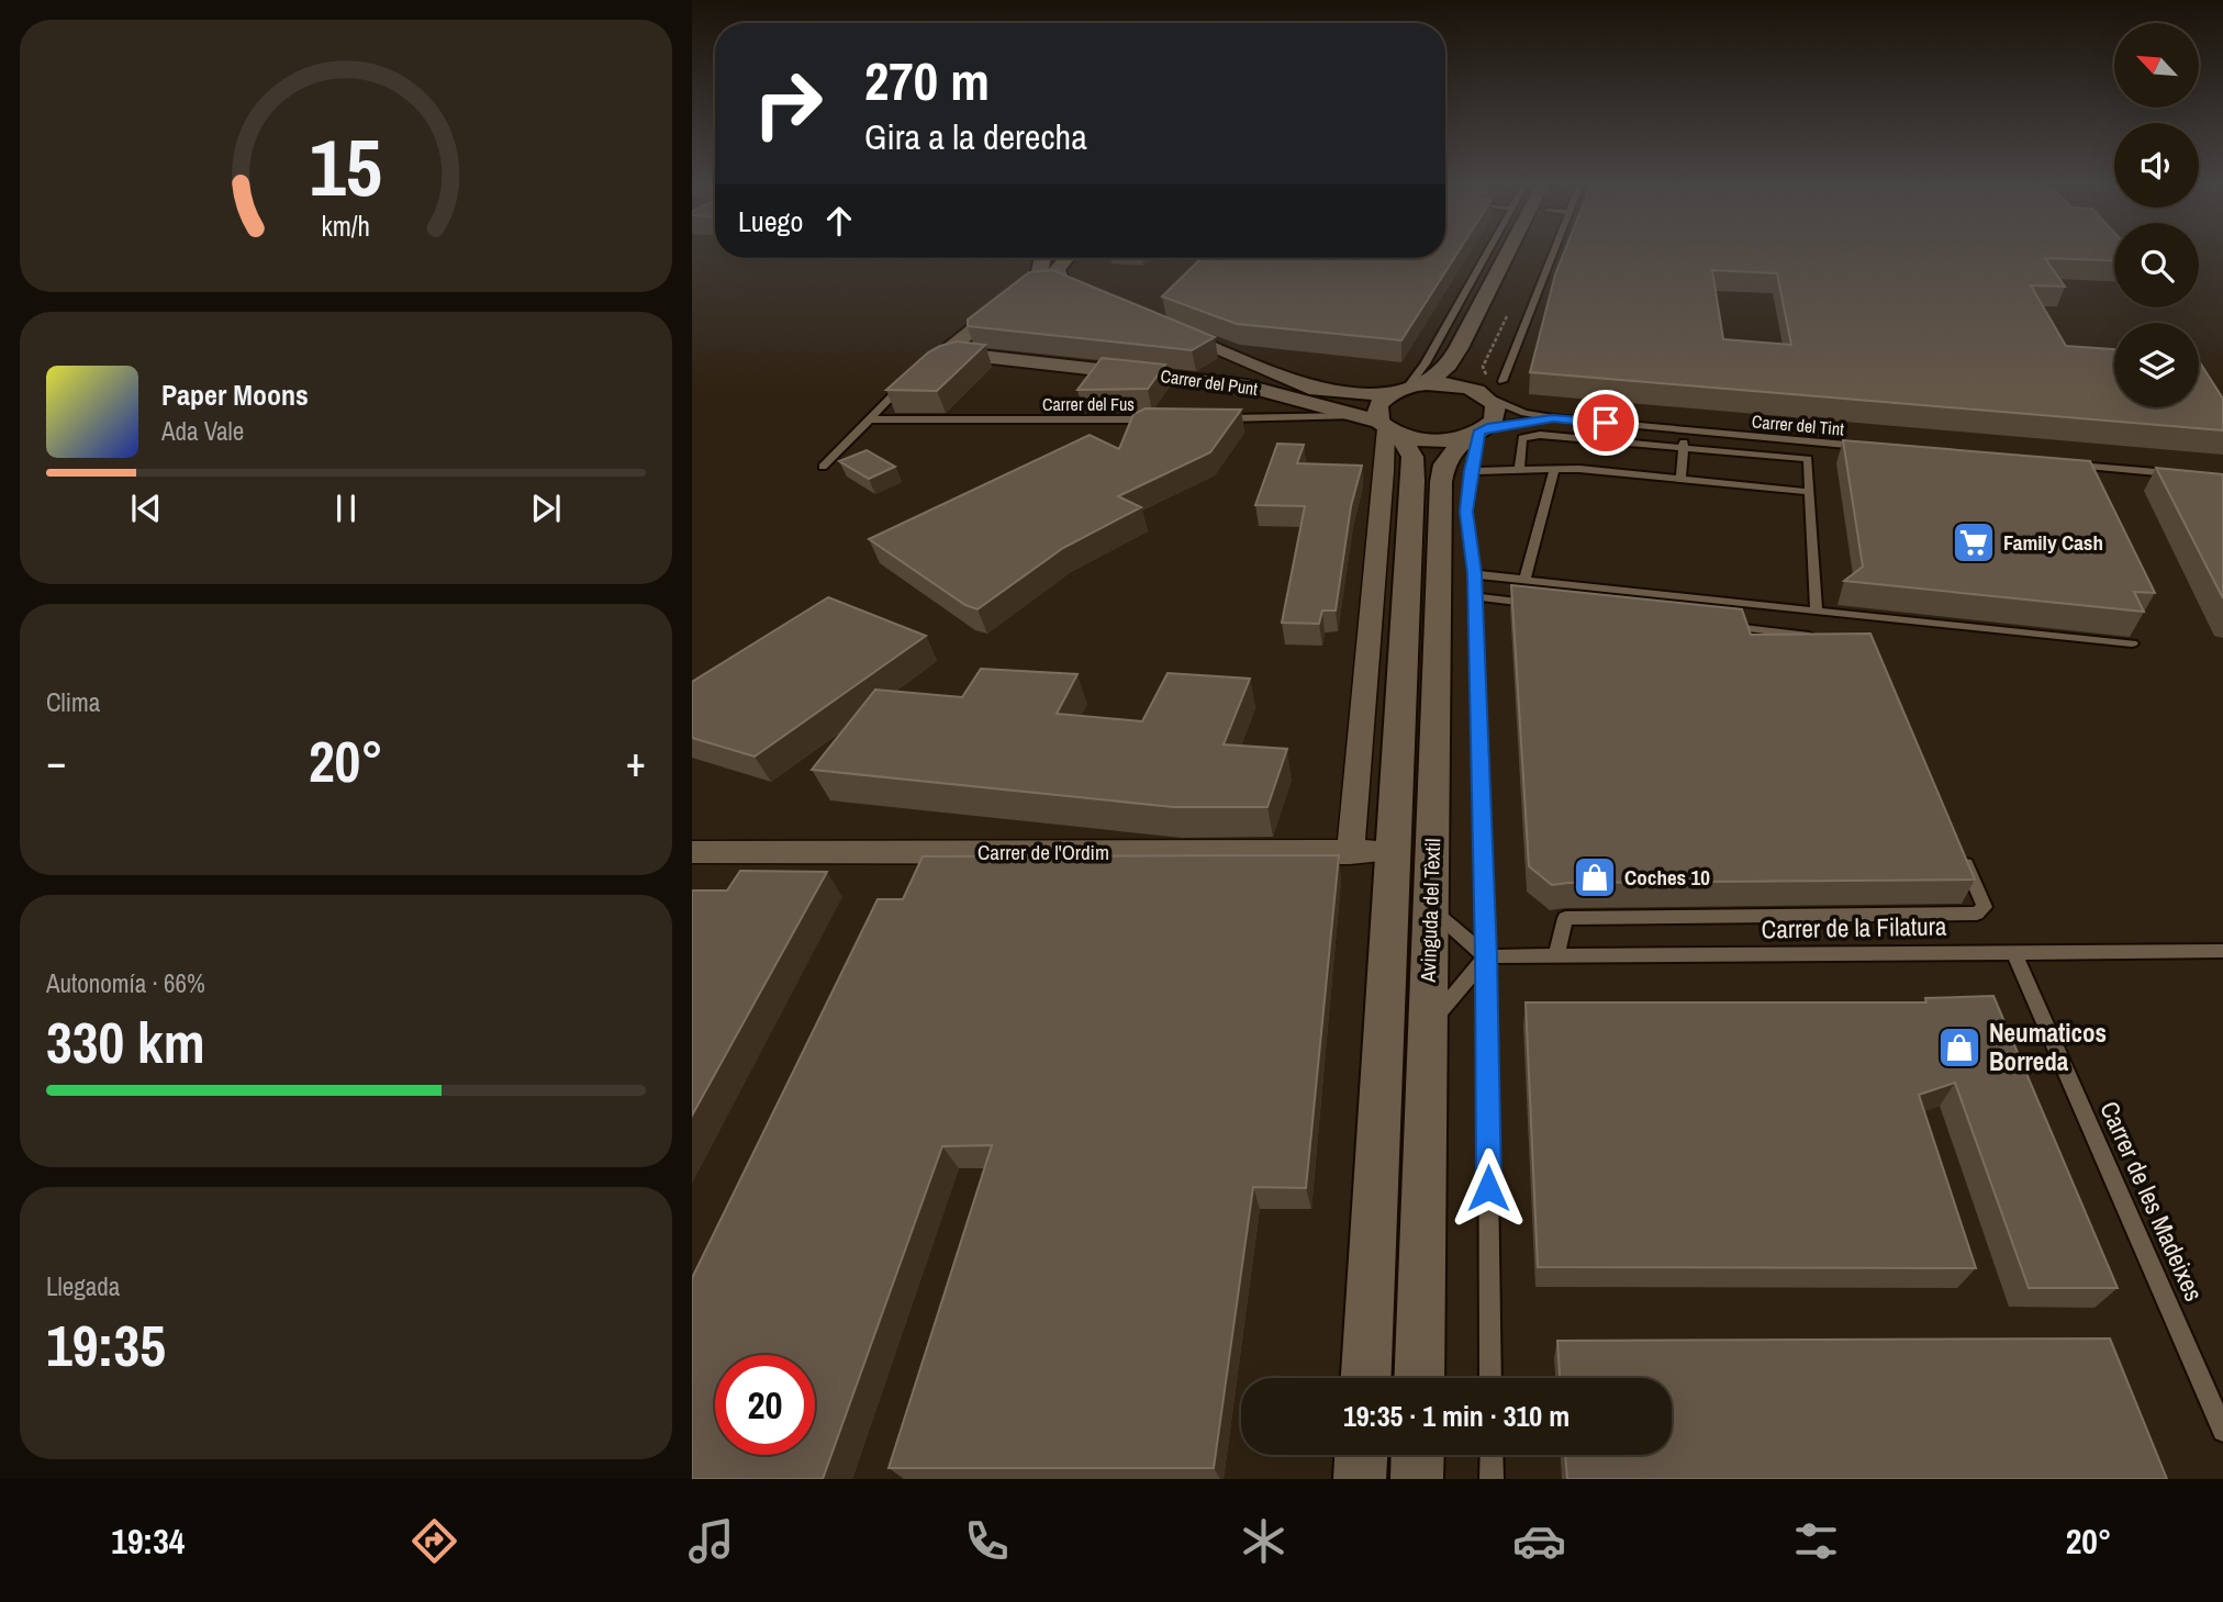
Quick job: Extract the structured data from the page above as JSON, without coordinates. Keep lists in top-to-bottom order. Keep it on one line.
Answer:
{"streets":{"street":["Carrer del Punt","Carrer de l'Ordim","Avinguda del Tèxtil"],"lane":["Carrer del Fus","Carrer del Tint","Carrer de la Filatura","Carrer de les Madeixes"]},"crossings":[["Carrer del Punt","Avinguda del Tèxtil"],["Carrer de l'Ordim","Avinguda del Tèxtil"],["Carrer de la Filatura","Carrer de les Madeixes"]],"places":{"supermarket":["Family Cash"],"shop":["Coches 10","Neumaticos Borreda"]},"north":"top left","page":{"turn":["270 m","Gira a la derecha"],"then":"Luego","song":["Paper Moons","Ada Vale"],"tile":["Clima",["Autonomía · 66%","330 km"],["Llegada","19:35"]],"heat":["−","20°","+"],"limit":"20","trip":"19:35 · 1 min · 310 m","tabs":["19:34","20°"],"gauge":["15","km/h"]}}
